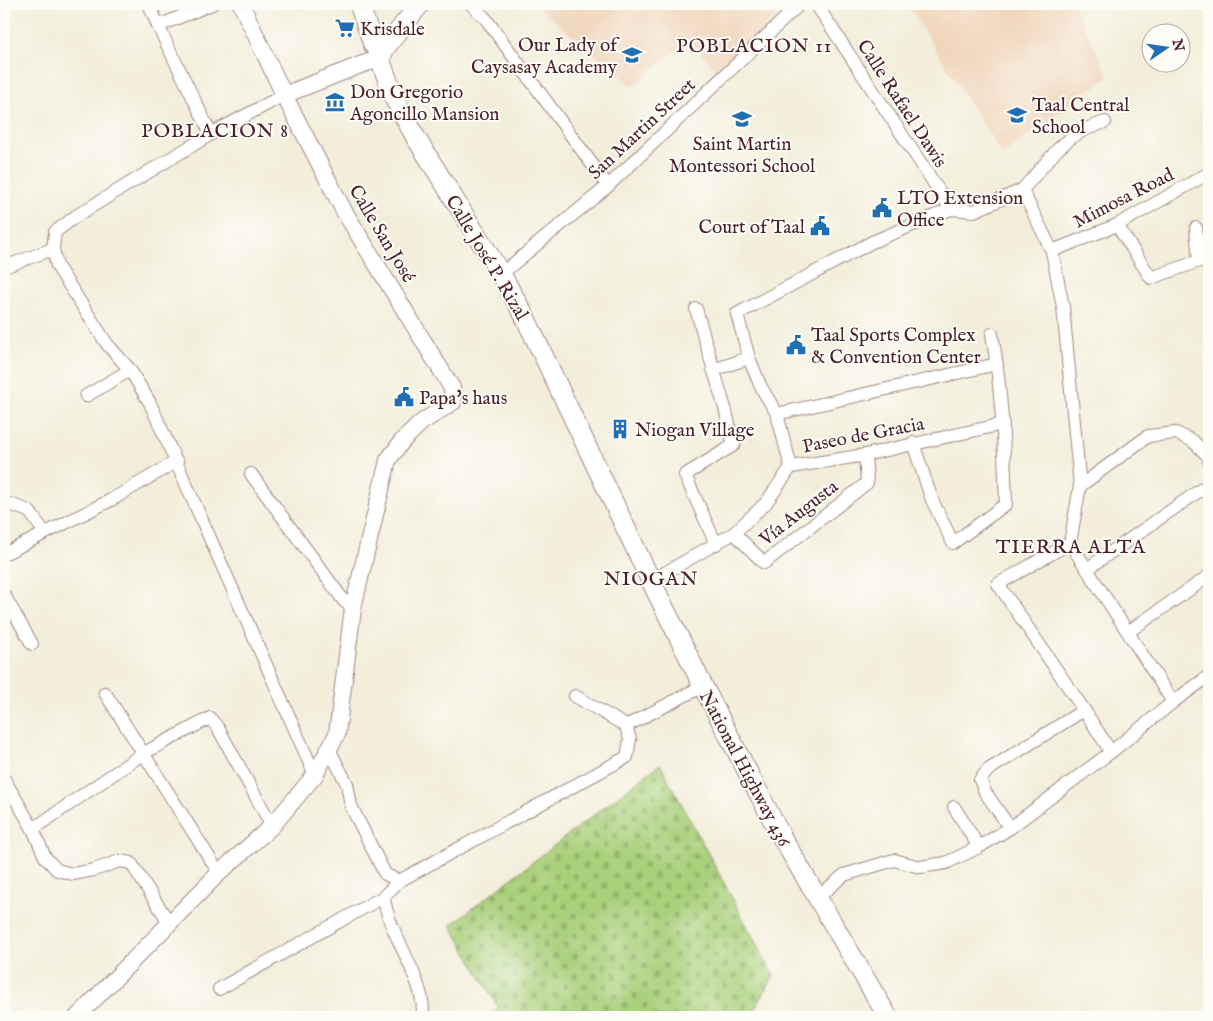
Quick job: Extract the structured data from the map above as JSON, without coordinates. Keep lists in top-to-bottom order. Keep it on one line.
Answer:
{"streets":{"main road":["Calle José P. Rizal","National Highway 436"],"street":["Calle Rafael Dawis","San Martin Street","Mimosa Road","Calle San José","Paseo de Gracia","Vía Augusta"]},"crossings":[["San Martin Street","Calle José P. Rizal"],["Calle José P. Rizal","National Highway 436"],["Paseo de Gracia","Vía Augusta"],["Paseo de Gracia","National Highway 436"]],"districts":["POBLACION 11","POBLACION 8","TIERRA ALTA","NIOGAN"],"places":{"supermarket":["Krisdale"],"school or university":["Our Lady of Caysasay Academy","Taal Central School","Saint Martin Montessori School"],"museum":["Don Gregorio Agoncillo Mansion"],"public building":["LTO Extension Office","Court of Taal","Taal Sports Complex & Convention Center","Papa's haus"],"building":["Niogan Village"]},"north":"right"}
